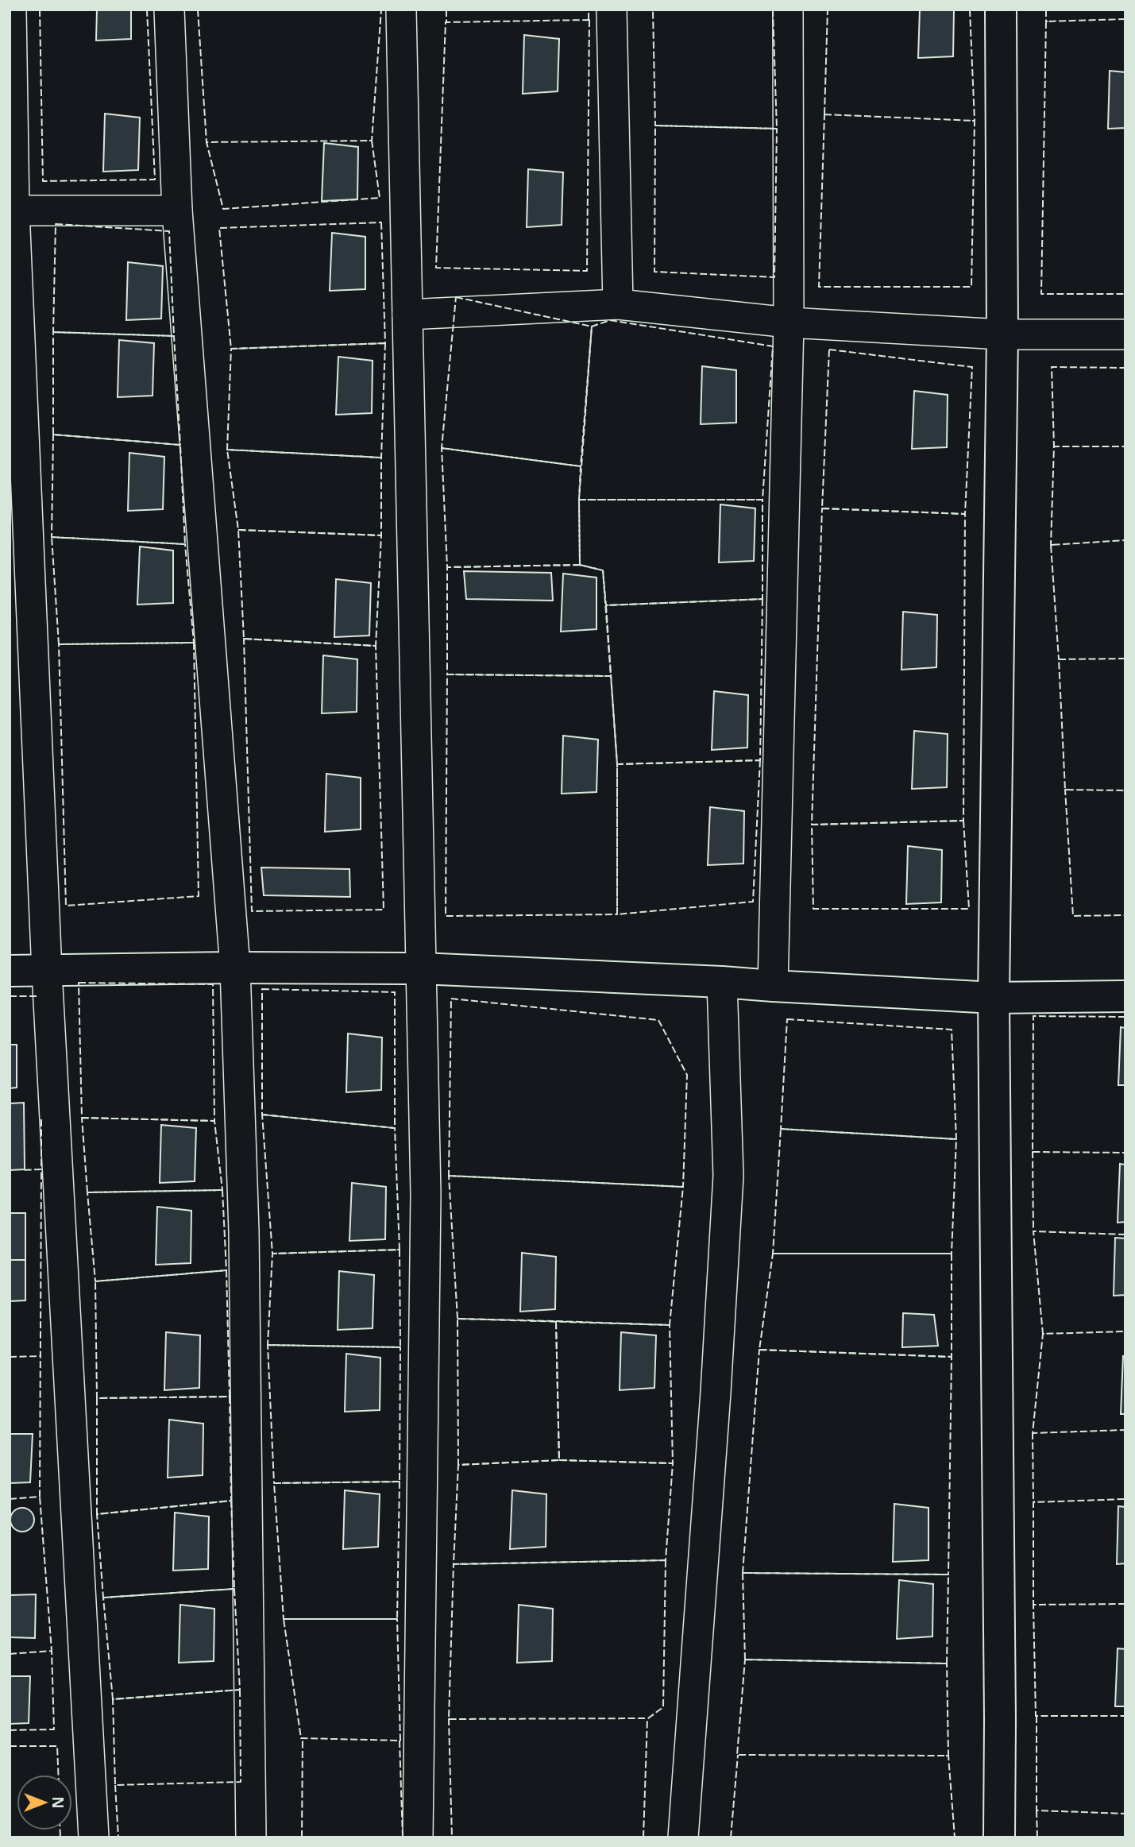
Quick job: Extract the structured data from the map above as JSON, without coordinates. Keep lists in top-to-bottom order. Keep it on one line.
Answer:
{"north":"right"}
